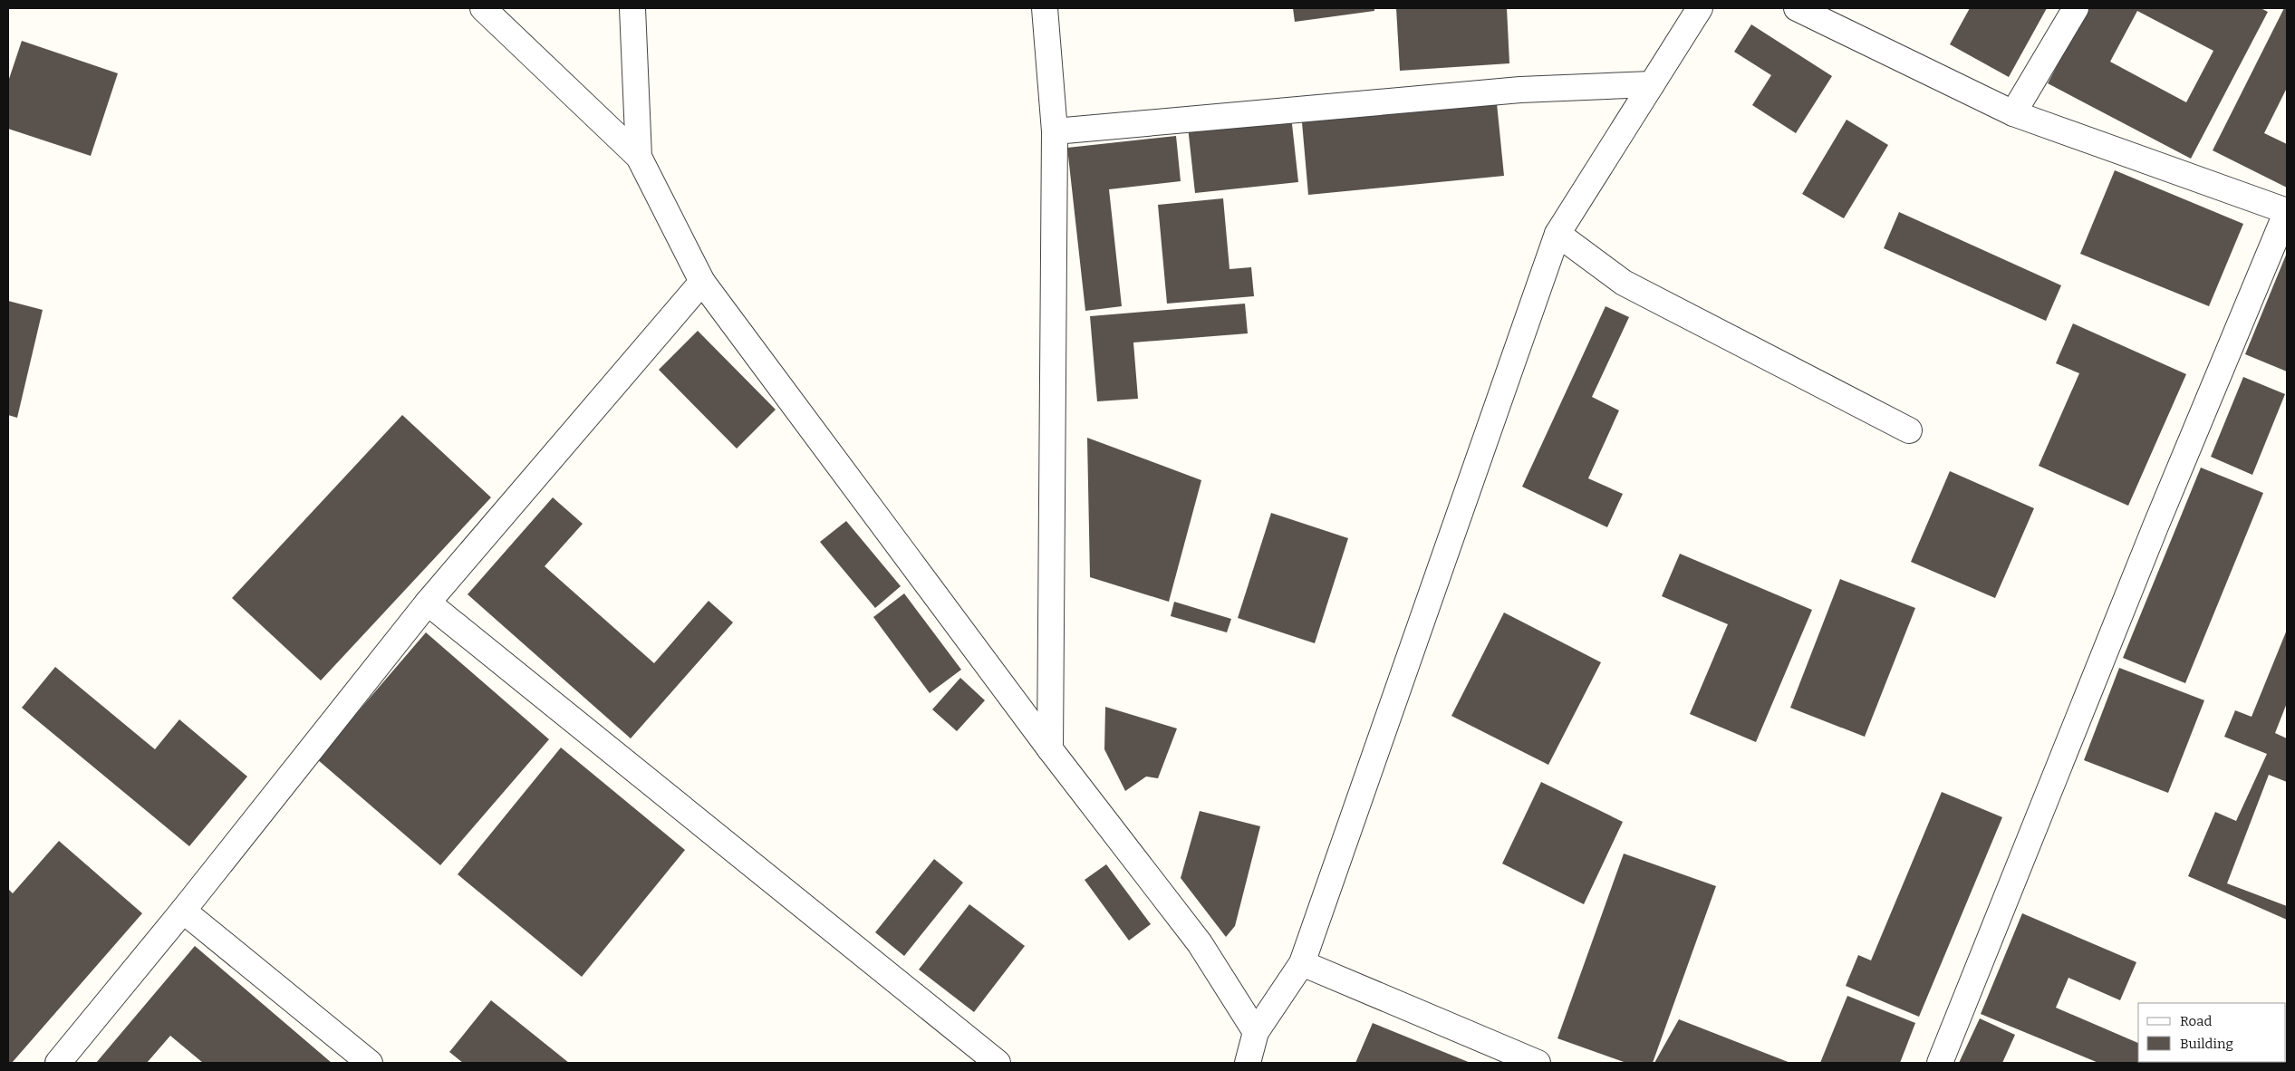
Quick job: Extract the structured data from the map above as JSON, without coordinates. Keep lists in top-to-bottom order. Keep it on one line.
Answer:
{"legend":["Road","Building"]}
